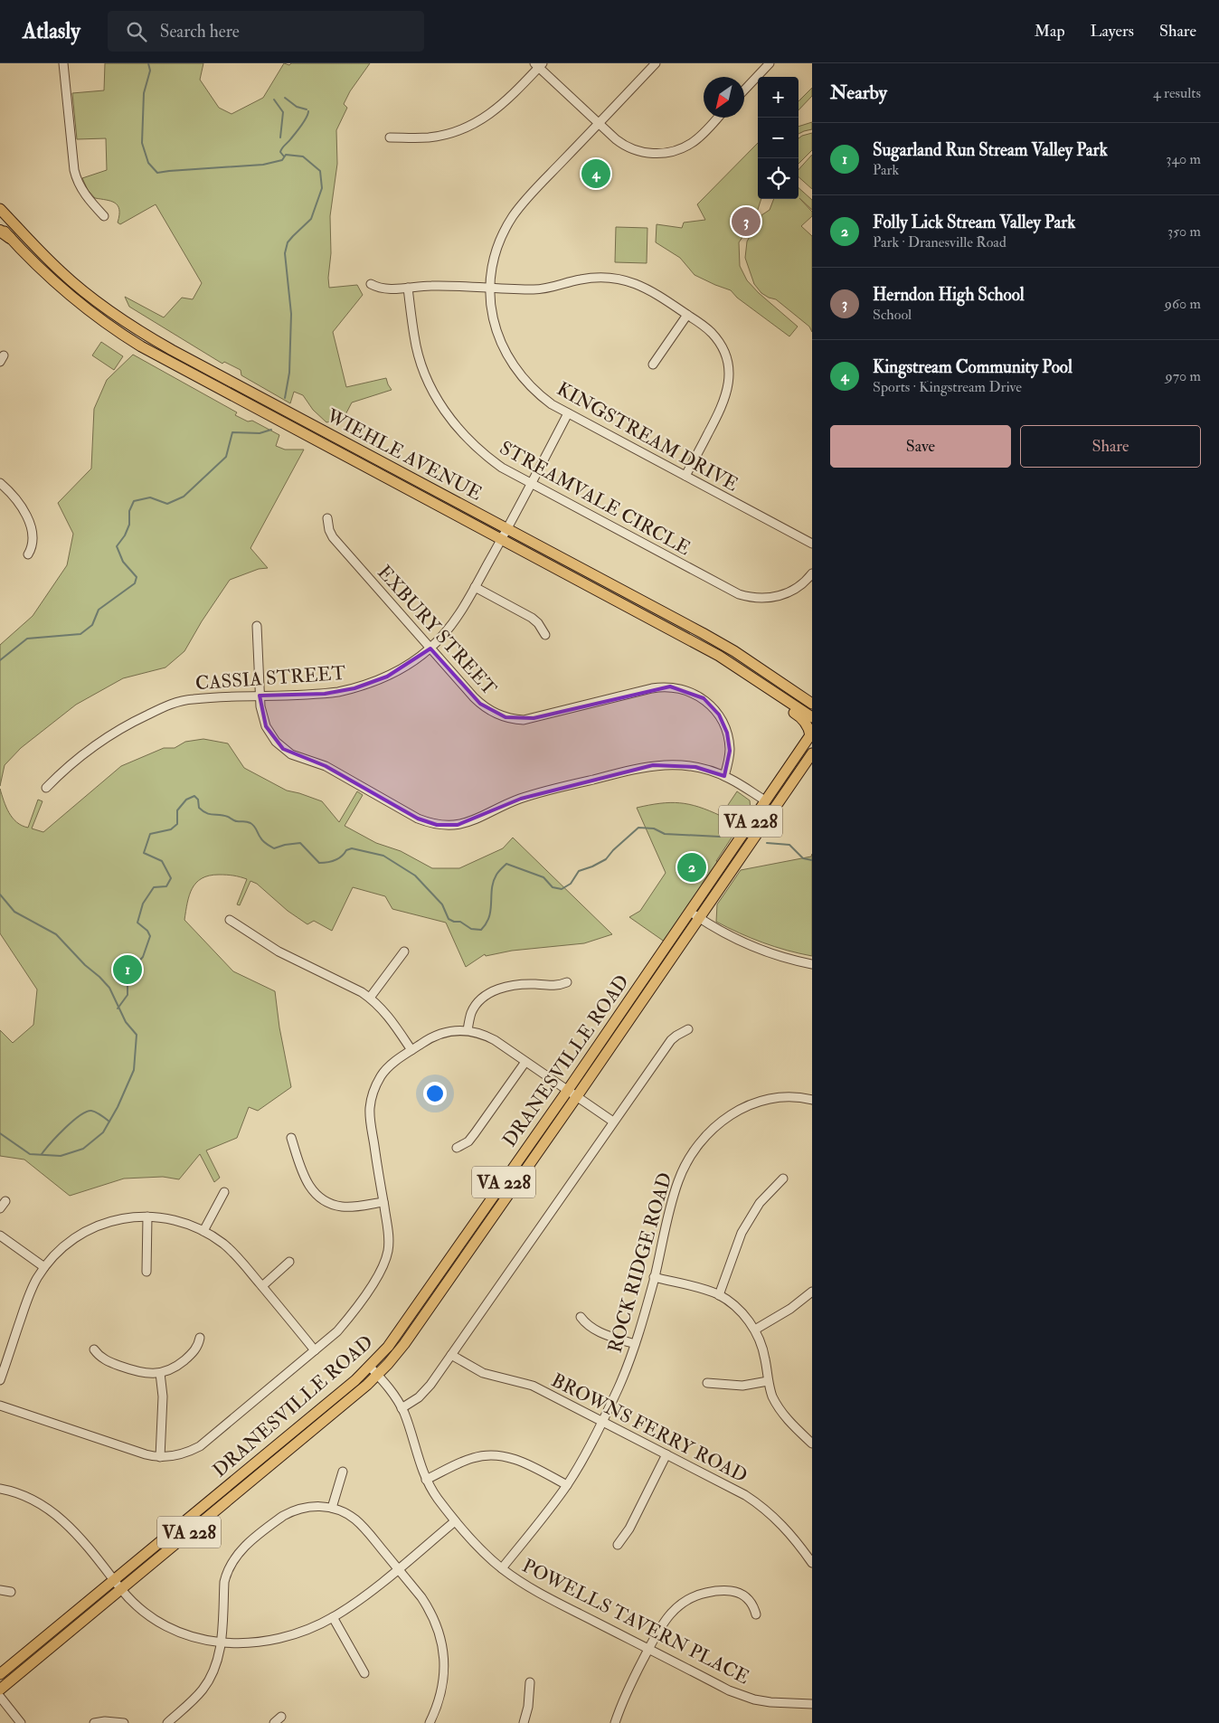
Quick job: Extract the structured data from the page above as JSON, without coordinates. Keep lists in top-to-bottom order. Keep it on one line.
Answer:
{"streets":{"main road":["WIEHLE AVENUE","VA 228","DRANESVILLE ROAD"],"street":["KINGSTREAM DRIVE","STREAMVALE CIRCLE","EXBURY STREET","CASSIA STREET","ROCK RIDGE ROAD","BROWNS FERRY ROAD","POWELLS TAVERN PLACE"]},"crossings":[["KINGSTREAM DRIVE","CASSIA STREET"],["WIEHLE AVENUE","CASSIA STREET"],["STREAMVALE CIRCLE","CASSIA STREET"],["EXBURY STREET","CASSIA STREET"],["DRANESVILLE ROAD","POWELLS TAVERN PLACE"],["ROCK RIDGE ROAD","BROWNS FERRY ROAD"],["ROCK RIDGE ROAD","POWELLS TAVERN PLACE"]],"north":"bottom left","page":{"header":"Atlasly","search":"Search here","nav":["Map","Layers","Share"],"heading":["Nearby","4 results"],"map_buttons":["+","−"],"list":[{"mark":"1","name":"Sugarland Run Stream Valley Park","note":"Park","value":"340 m"},{"mark":"2","name":"Folly Lick Stream Valley Park","note":"Park · Dranesville Road","value":"350 m"},{"mark":"3","name":"Herndon High School","note":"School","value":"960 m"},{"mark":"4","name":"Kingstream Community Pool","note":"Sports · Kingstream Drive","value":"970 m"}],"pins":["4","3","2","1"],"buttons":["Save","Share"]}}
